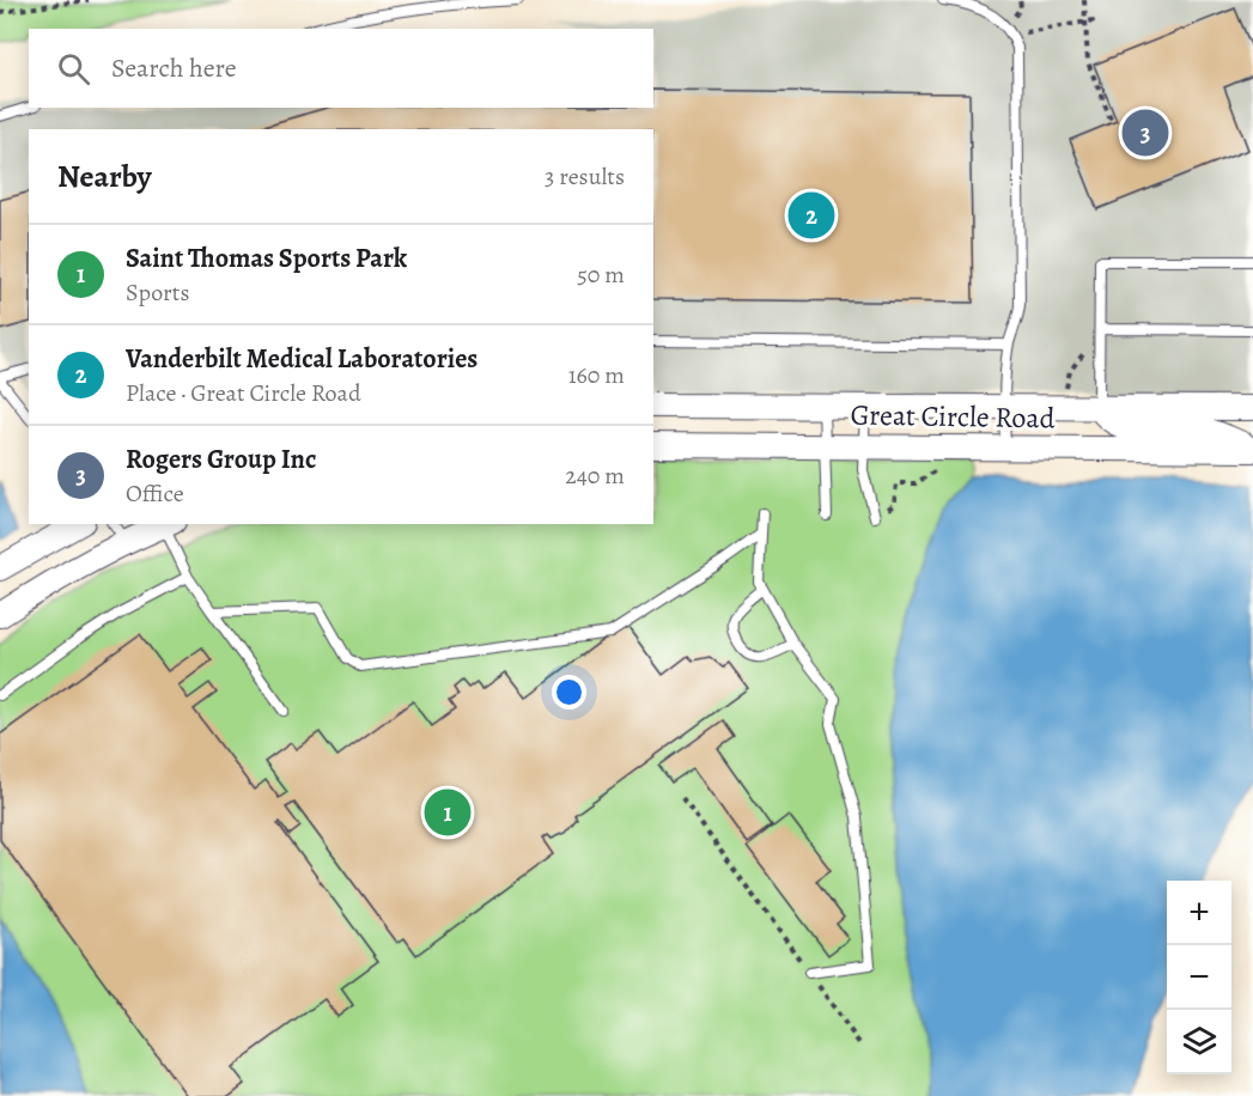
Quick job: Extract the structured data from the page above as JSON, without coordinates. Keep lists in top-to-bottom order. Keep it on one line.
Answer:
{"streets":{"street":["Great Circle Road"]},"page":{"search":"Search here","pins":["3","2","1"],"heading":["Nearby","3 results"],"list":[{"mark":"1","name":"Saint Thomas Sports Park","note":"Sports","value":"50 m"},{"mark":"2","name":"Vanderbilt Medical Laboratories","note":"Place · Great Circle Road","value":"160 m"},{"mark":"3","name":"Rogers Group Inc","note":"Office","value":"240 m"}],"map_buttons":["+","−"]}}
